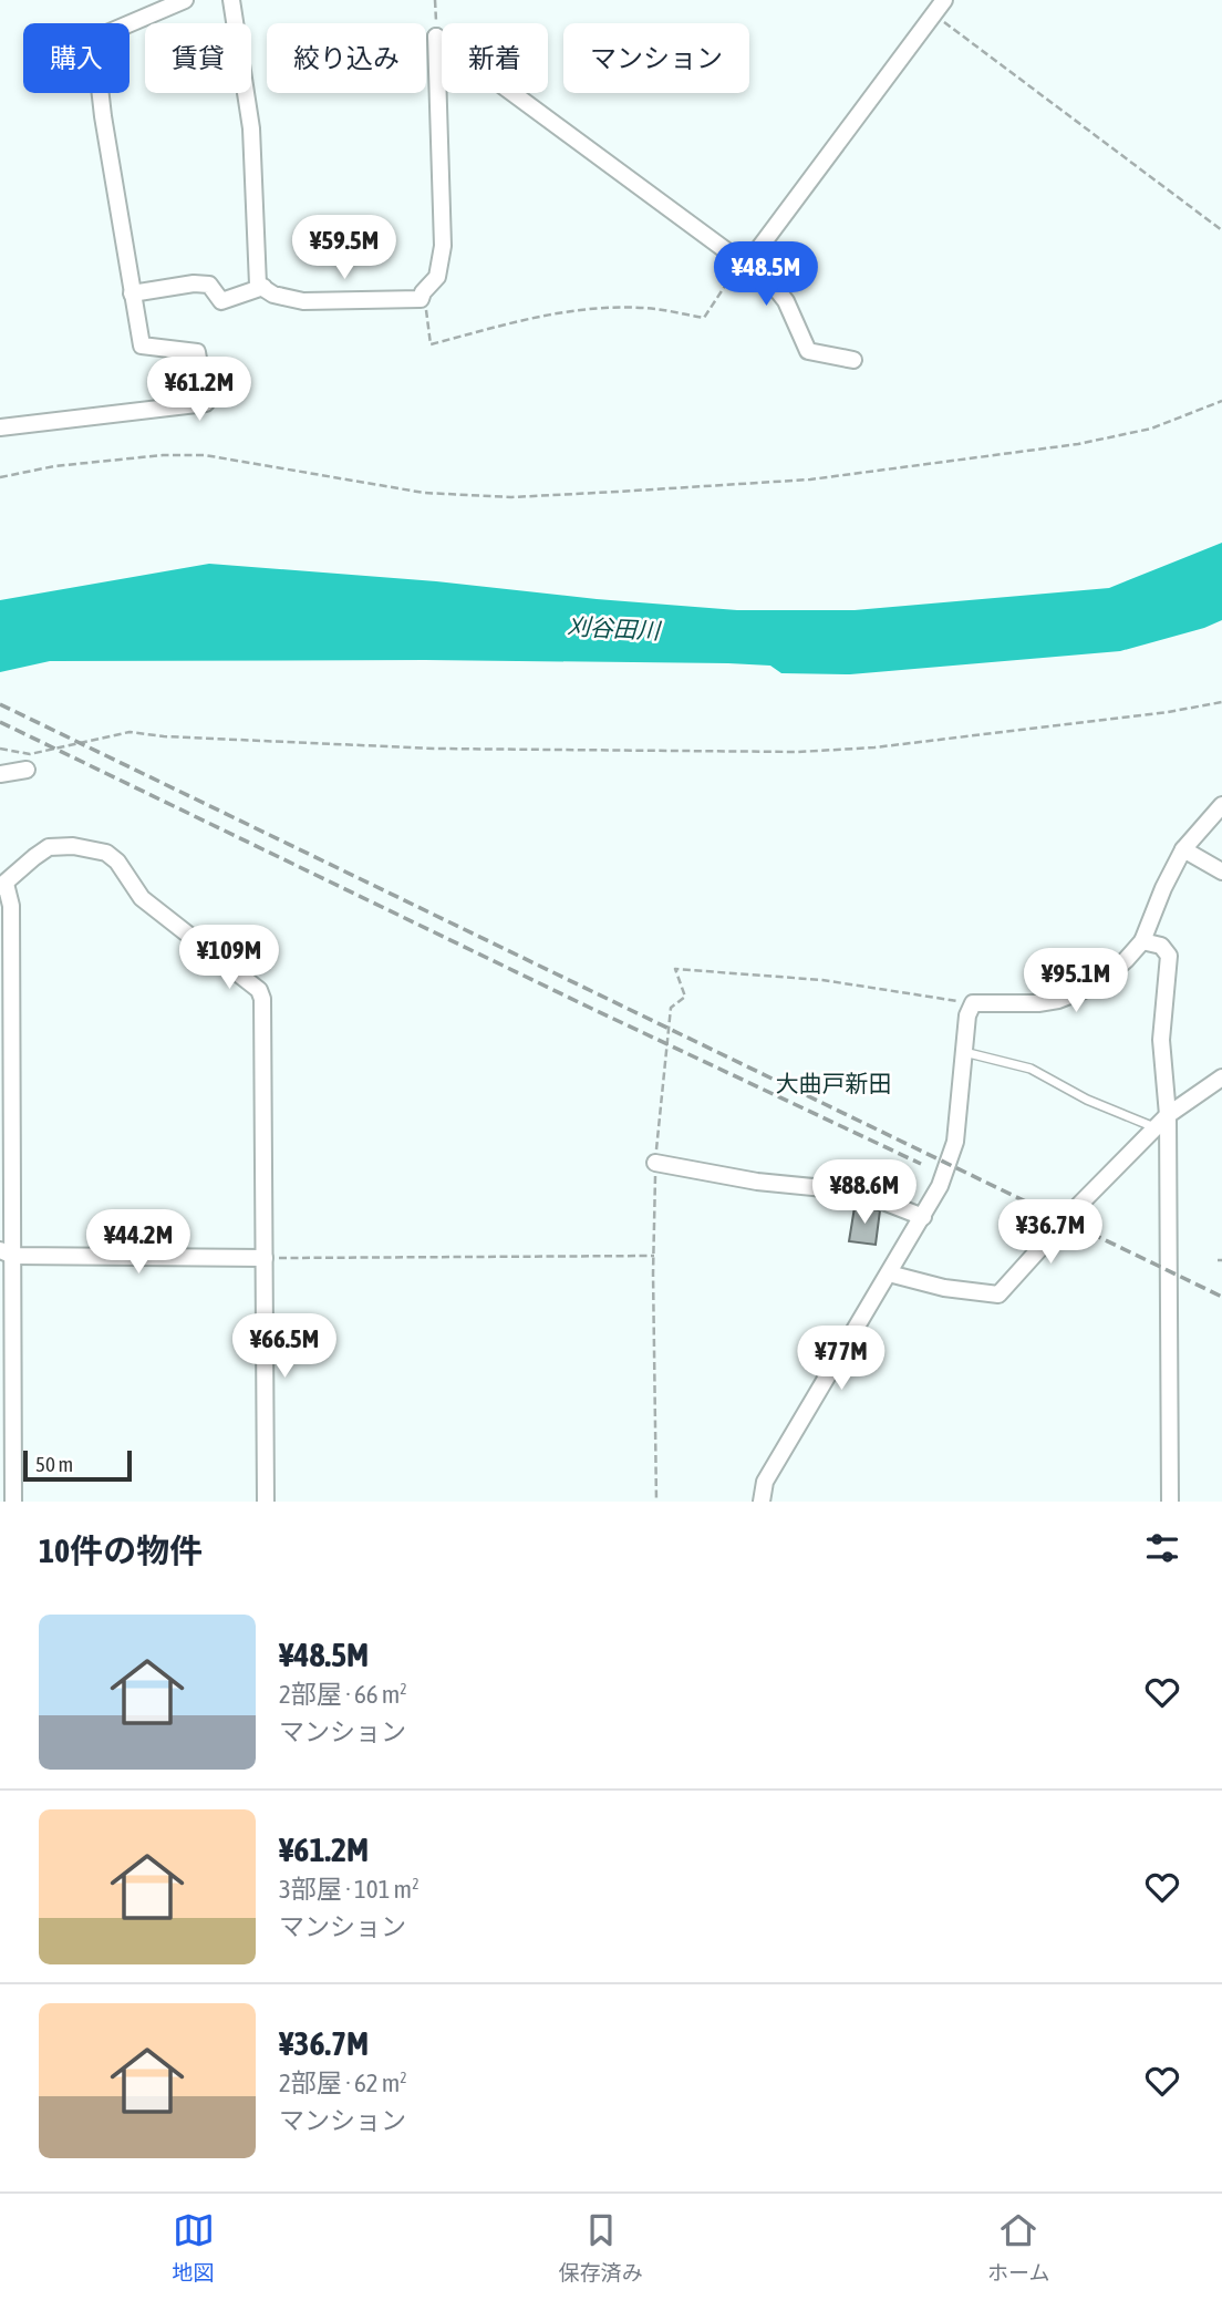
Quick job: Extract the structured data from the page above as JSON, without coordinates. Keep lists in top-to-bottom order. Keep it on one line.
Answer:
{"districts":["大曲戸新田"],"water":["刈谷田川"],"scale_bar":"50 m","page":{"chip":["購入","賃貸","絞り込み","新着","マンション"],"price":["¥59.5M","¥48.5M","¥61.2M","¥109M","¥95.1M","¥88.6M","¥36.7M","¥44.2M","¥66.5M","¥77M"],"scale":"50 m","heading":"10件の物件","list":[{"name":"¥48.5M","note":"2部屋 · 66 m² · マンション"},{"name":"¥61.2M","note":"3部屋 · 101 m² · マンション"},{"name":"¥36.7M","note":"2部屋 · 62 m² · マンション"}],"tabs":["地図","保存済み","ホーム"]}}
